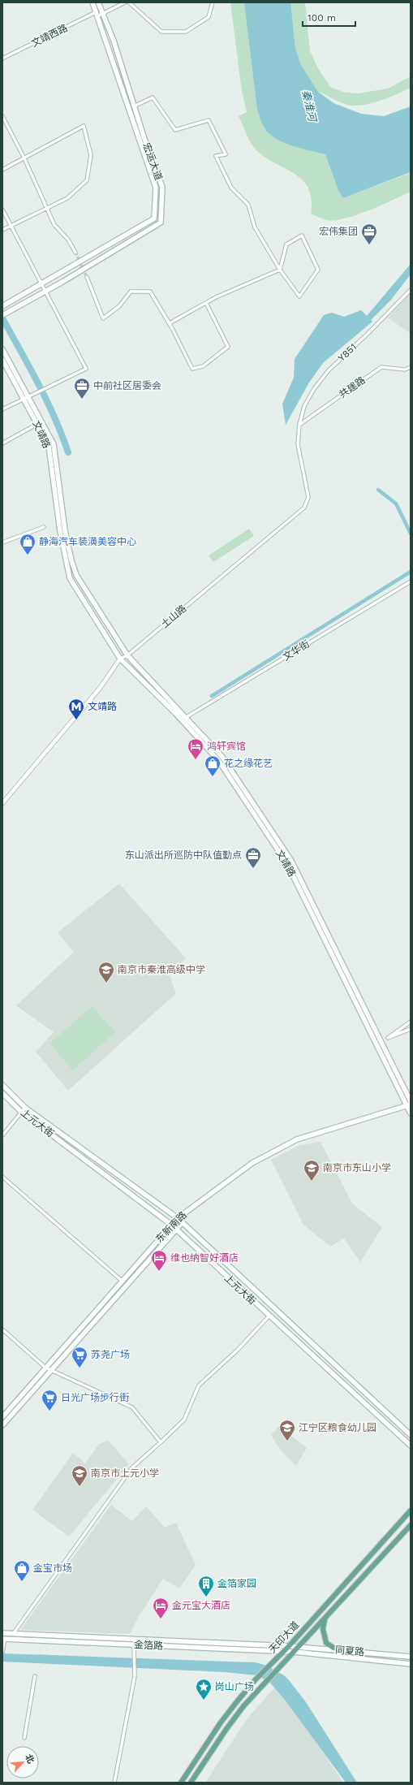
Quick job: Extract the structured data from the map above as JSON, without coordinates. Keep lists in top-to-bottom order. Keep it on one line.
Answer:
{"streets":{"main road":["宏运大道","文靖路","上元大街","东新南路","天印大道","金箔路","同夏路"],"street":["文靖西路","Y851","共建路","土山路","文华街"]},"crossings":[["文靖西路","宏运大道"],["Y851","共建路"],["Y851","土山路"],["共建路","土山路"],["文靖路","土山路"],["文靖路","文华街"],["文靖路","东新南路"],["上元大街","东新南路"],["天印大道","金箔路"],["天印大道","同夏路"],["金箔路","同夏路"]],"water":["秦淮河"],"places":{"office":["宏伟集团","中前社区居委会","东山派出所巡防中队值勤点"],"shop":["静海汽车装潢美容中心","花之缘花艺","金宝市场"],"metro station":["文靖路"],"hotel":["鸿轩宾馆","维也纳智好酒店","金元宝大酒店"],"school or university":["南京市秦淮高级中学","南京市东山小学","江宁区粮食幼儿园","南京市上元小学"],"supermarket":["苏尧广场","日光广场步行街"],"building":["金箔家园"],"place":["岗山广场"]},"scale_bar":"100 m","north":"top right"}
